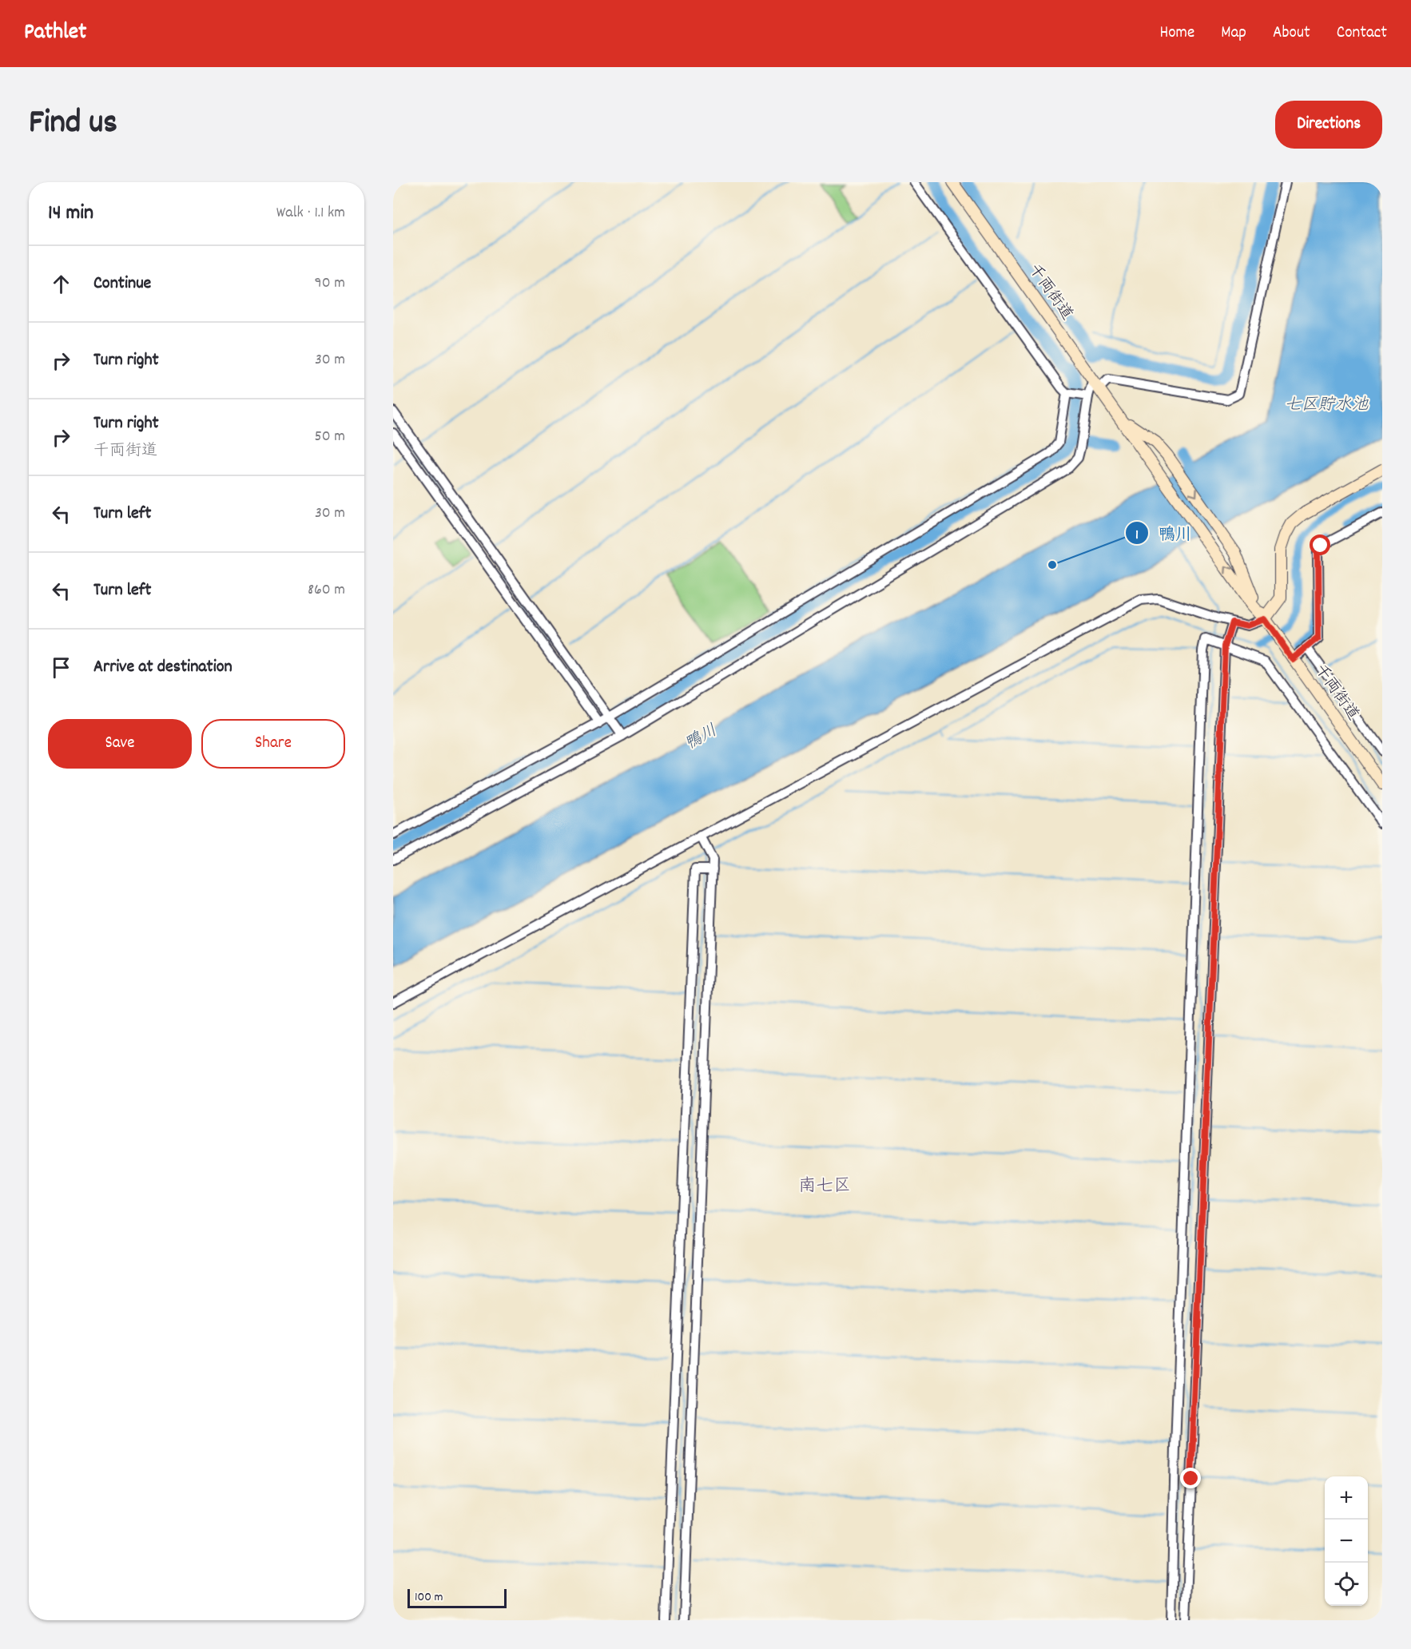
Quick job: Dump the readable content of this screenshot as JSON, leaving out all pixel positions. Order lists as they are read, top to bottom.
{
  "streets": {
    "street": ["千両街道"]
  },
  "districts": ["南七区"],
  "water": ["七区貯水池", "鴨川"],
  "places": ["鴨川"],
  "scale_bar": "100 m",
  "page": {
    "header": "Pathlet",
    "nav": [
      "Home",
      "Map",
      "About",
      "Contact"
    ],
    "title": "Find us",
    "buttons": [
      "Directions",
      ["Save", "Share"]
    ],
    "heading": ["14 min", "Walk · 1.1 km"],
    "list": [
      ["Continue", "90 m"],
      ["Turn right", "30 m"],
      ["Turn right", "千両街道", "50 m"],
      ["Turn left", "30 m"],
      ["Turn left", "860 m"],
      "Arrive at destination"
    ],
    "map_buttons": ["+", "−"],
    "scale": "100 m"
  }
}
